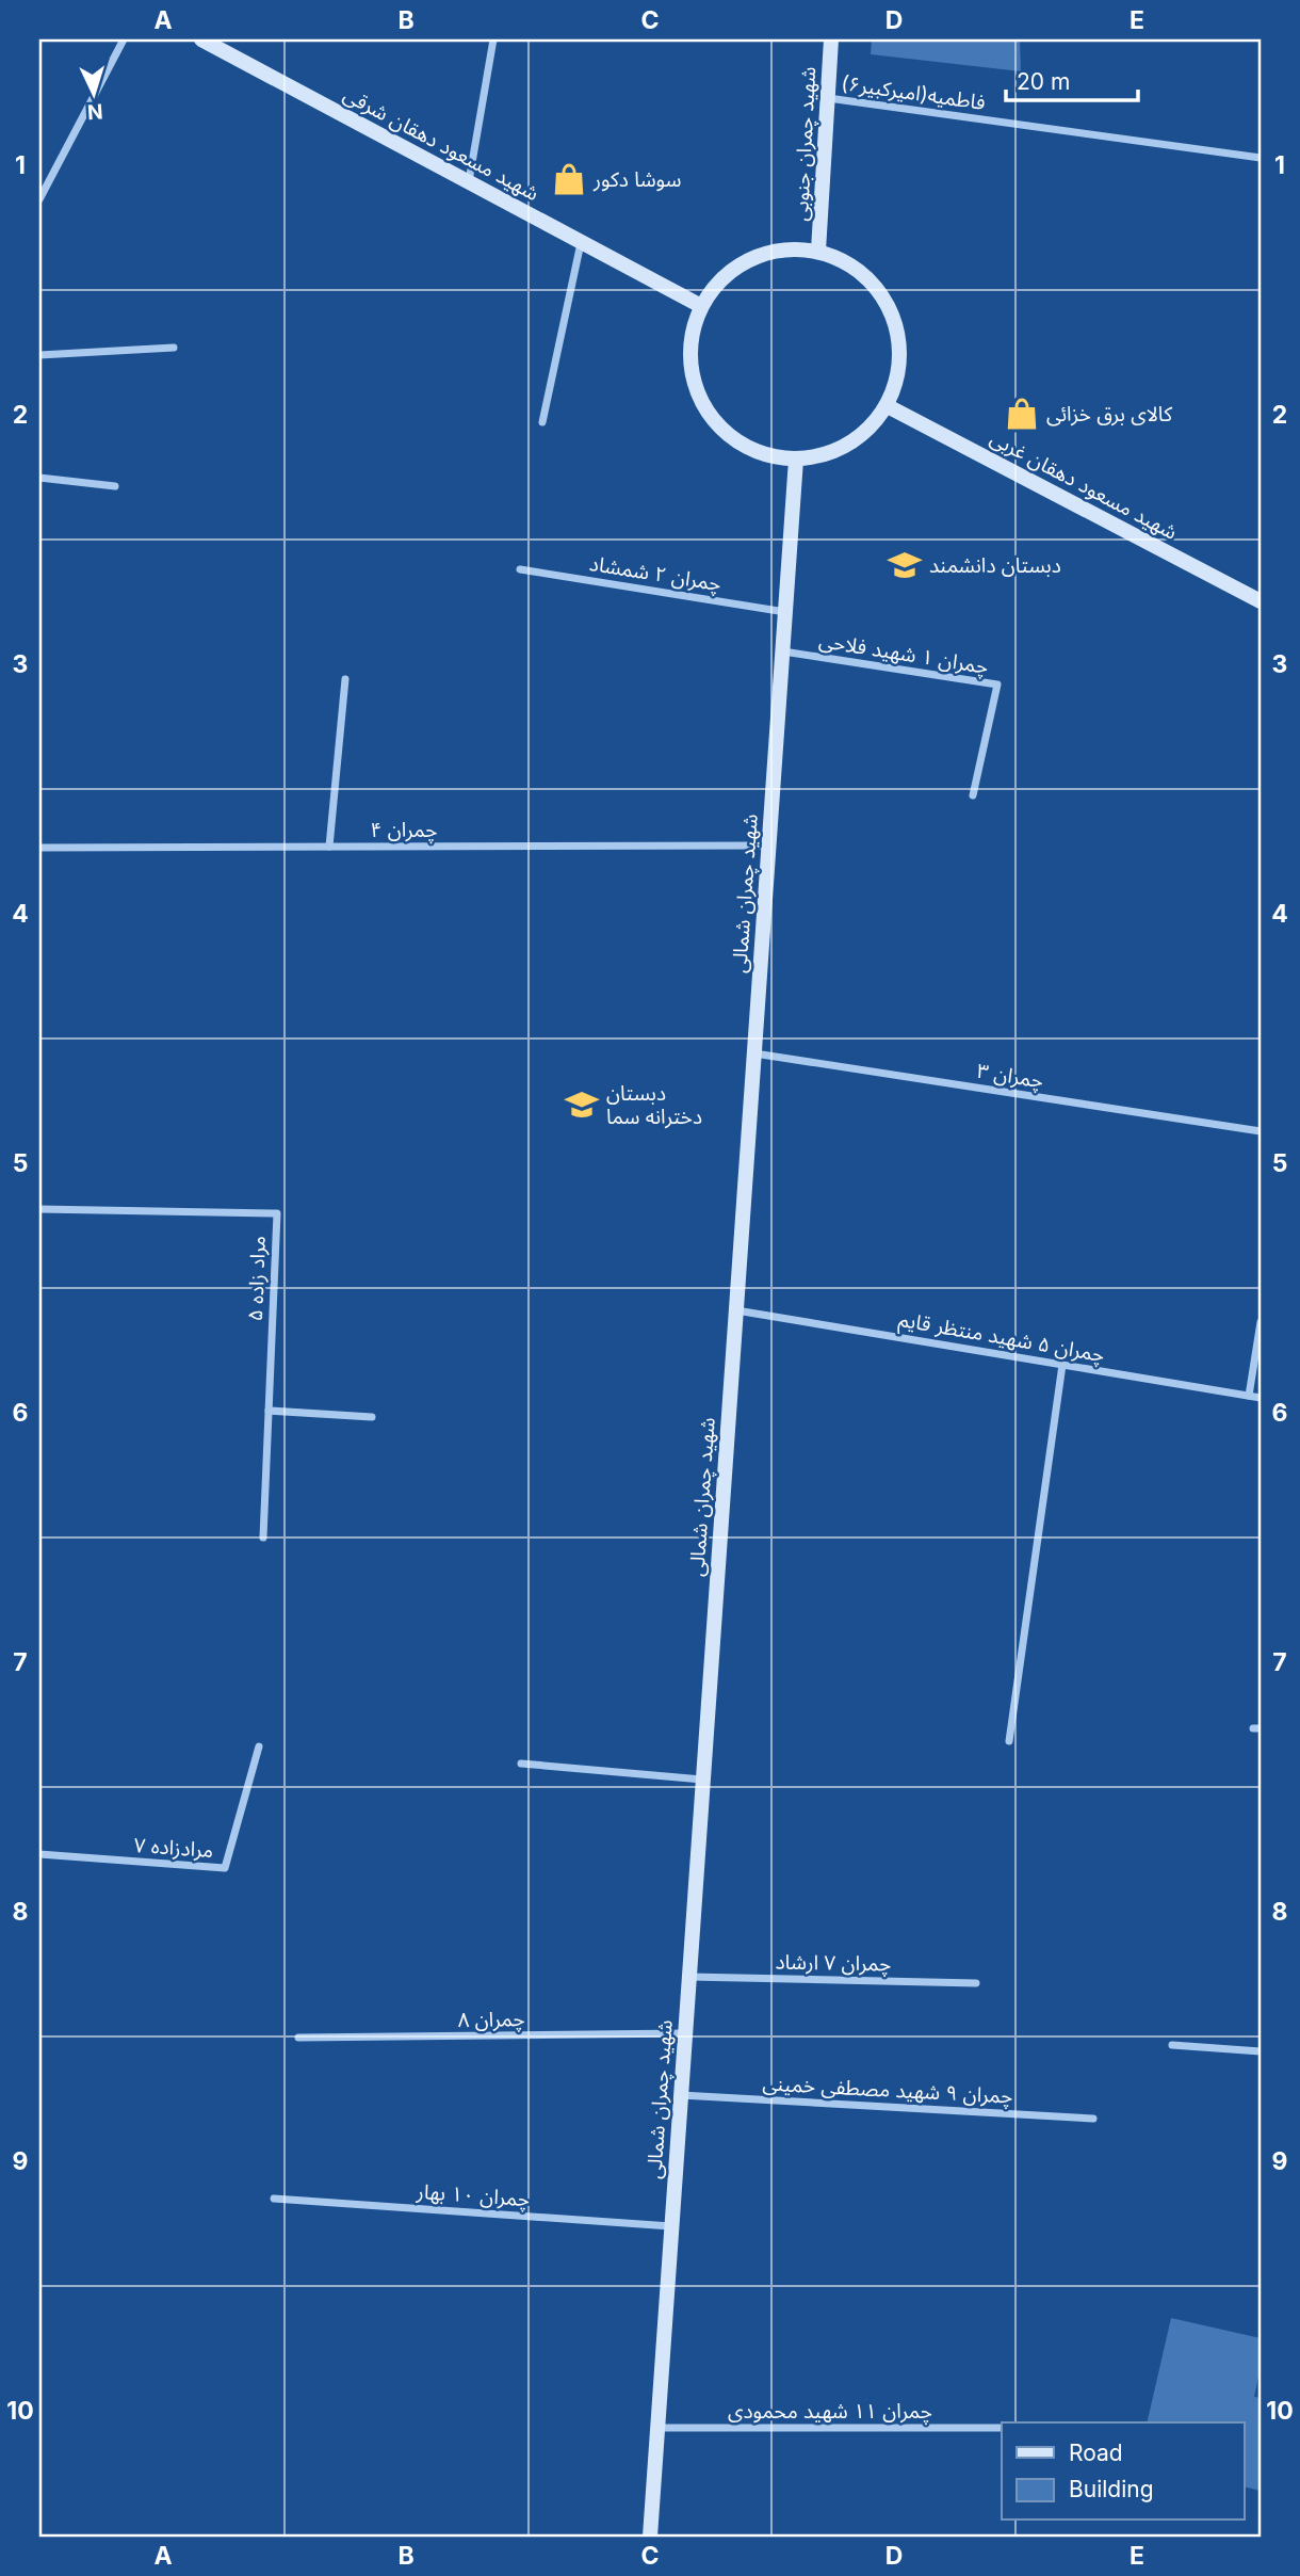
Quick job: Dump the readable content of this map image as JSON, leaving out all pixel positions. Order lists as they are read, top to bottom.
{
  "streets": {
    "main road": [
      "شهید مسعود دهقان شرقی",
      "شهید چمران جنوبی",
      "شهید مسعود دهقان غربی",
      "شهید چمران شمالی"
    ],
    "street": [
      "فاطمیه(امیرکبیر۶)",
      "چمران ۲ شمشاد",
      "چمران ۱ شهید فلاحی",
      "چمران ۴",
      "چمران ۳",
      "مراد زاده ۵",
      "چمران ۵ شهید منتظر قایم",
      "مرادزاده ۷",
      "چمران ۷ ارشاد",
      "چمران ۸",
      "چمران ۹ شهید مصطفی خمینی",
      "چمران ۱۰ بهار",
      "چمران ۱۱ شهید محمودی"
    ]
  },
  "crossings": [
    ["فاطمیه(امیرکبیر۶)", "شهید چمران جنوبی"],
    ["شهید مسعود دهقان شرقی", "شهید چمران جنوبی"],
    ["شهید مسعود دهقان شرقی", "شهید مسعود دهقان غربی"],
    ["شهید مسعود دهقان شرقی", "شهید چمران شمالی"],
    ["شهید چمران جنوبی", "شهید مسعود دهقان غربی"],
    ["شهید چمران جنوبی", "شهید چمران شمالی"],
    ["شهید مسعود دهقان غربی", "شهید چمران شمالی"],
    ["چمران ۲ شمشاد", "شهید چمران شمالی"],
    ["چمران ۱ شهید فلاحی", "شهید چمران شمالی"],
    ["چمران ۴", "شهید چمران شمالی"],
    ["شهید چمران شمالی", "چمران ۳"],
    ["شهید چمران شمالی", "چمران ۵ شهید منتظر قایم"],
    ["شهید چمران شمالی", "چمران ۷ ارشاد"],
    ["شهید چمران شمالی", "چمران ۸"],
    ["شهید چمران شمالی", "چمران ۹ شهید مصطفی خمینی"],
    ["شهید چمران شمالی", "چمران ۱۰ بهار"],
    ["شهید چمران شمالی", "چمران ۱۱ شهید محمودی"]
  ],
  "places": {
    "shop": ["سوشا دکور", "کالای برق خزائی"],
    "school or university": ["دبستان دانشمند", "دبستان دخترانه سما"]
  },
  "legend": ["Road", "Building"],
  "scale_bar": "20 m",
  "north": "bottom",
  "grid": {
    "columns": [
      "A",
      "B",
      "C",
      "D",
      "E"
    ],
    "rows": [
      "1",
      "2",
      "3",
      "4",
      "5",
      "6",
      "7",
      "8",
      "9",
      "10"
    ]
  }
}
